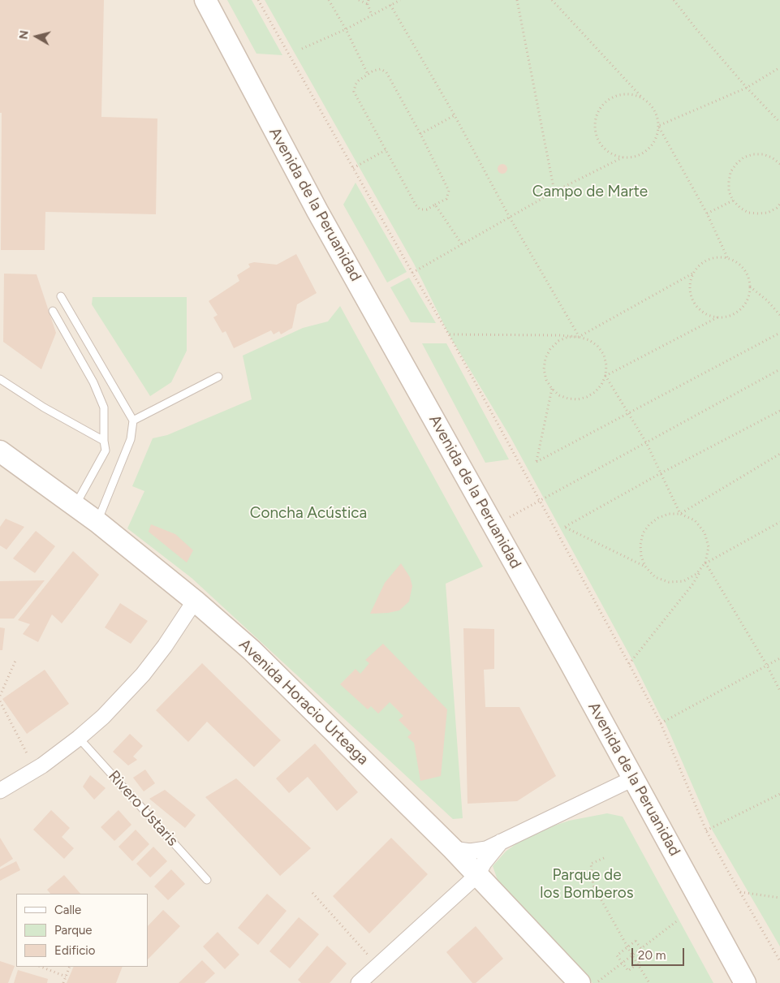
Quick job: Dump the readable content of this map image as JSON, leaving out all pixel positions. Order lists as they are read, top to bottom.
{
  "streets": {
    "street": ["Avenida de la Peruanidad", "Avenida Horacio Urteaga"],
    "lane": ["Rivero Ustaris"]
  },
  "parks": ["Campo de Marte", "Concha Acústica", "Parque de los Bomberos"],
  "legend": ["Calle", "Parque", "Edificio"],
  "scale_bar": "20 m",
  "north": "left"
}
